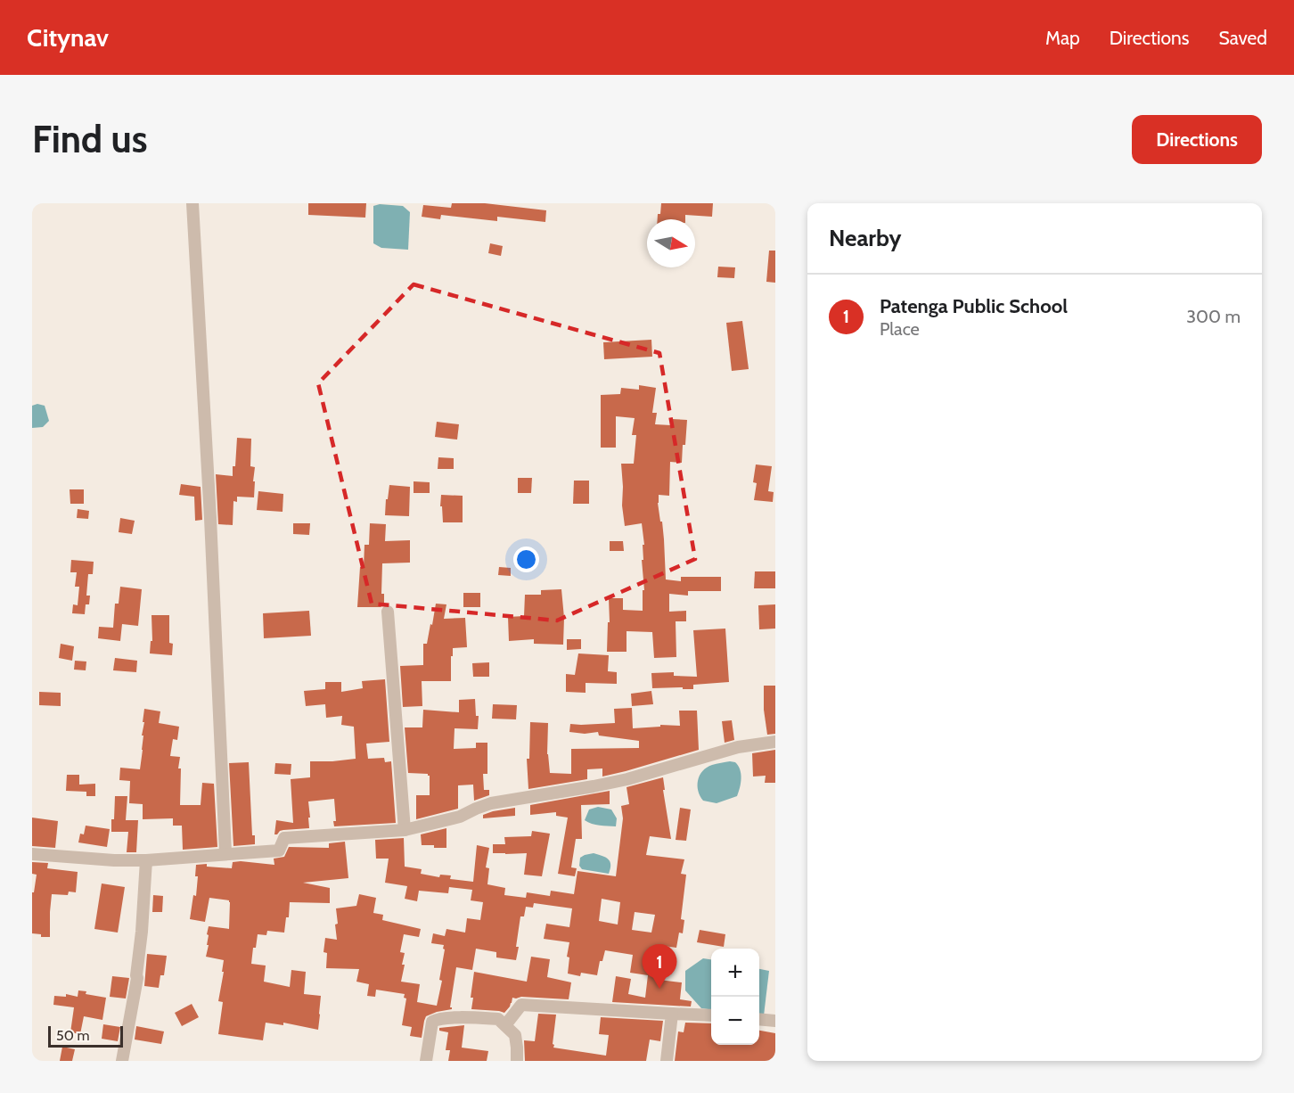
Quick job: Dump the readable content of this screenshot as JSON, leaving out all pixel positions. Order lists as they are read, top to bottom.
{
  "scale_bar": "50 m",
  "north": "right",
  "page": {
    "header": "Citynav",
    "nav": ["Map", "Directions", "Saved"],
    "buttons": "Directions",
    "title": "Find us",
    "heading": "Nearby",
    "list": [
      {
        "mark": "1",
        "name": "Patenga Public School",
        "note": "Place",
        "value": "300 m"
      }
    ],
    "pins": "1",
    "map_buttons": ["+", "−"],
    "scale": "50 m"
  }
}
